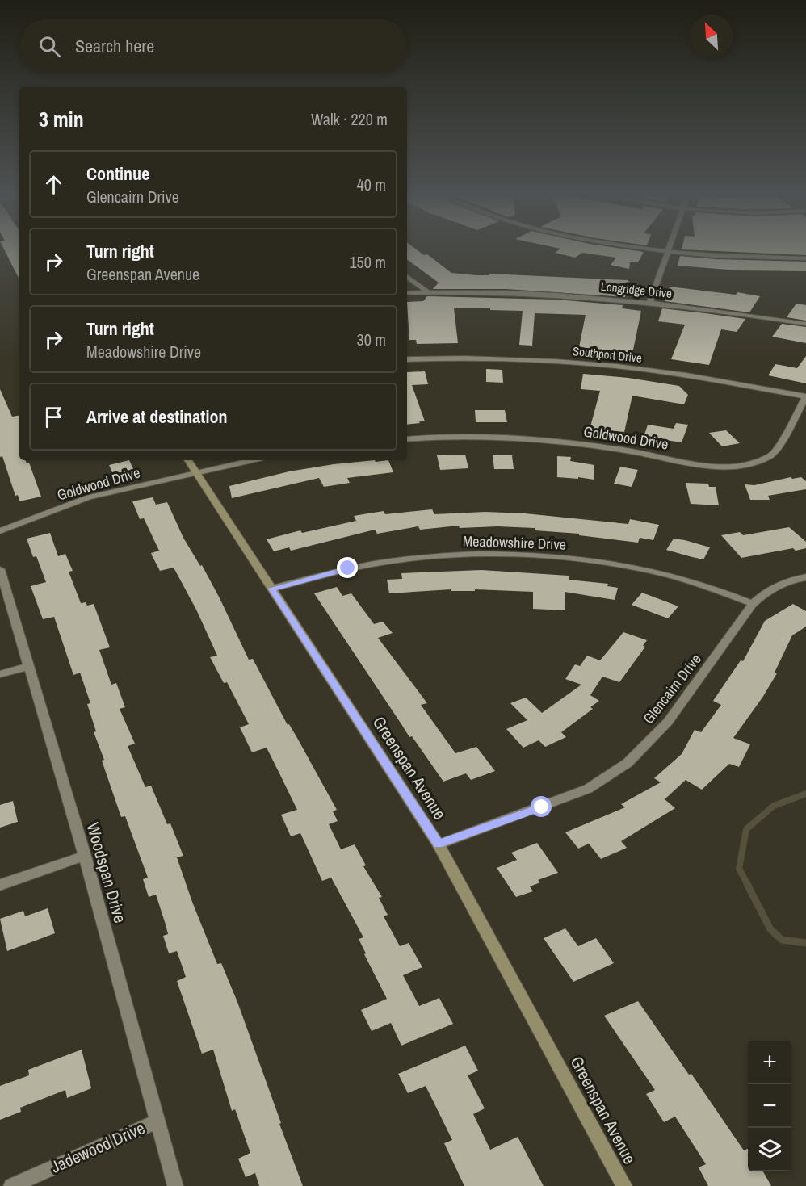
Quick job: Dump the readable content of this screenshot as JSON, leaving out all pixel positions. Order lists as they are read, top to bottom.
{
  "streets": {
    "street": [
      "Longridge Drive",
      "Southport Drive",
      "Goldwood Drive",
      "Meadowshire Drive",
      "Glencairn Drive",
      "Greenspan Avenue",
      "Woodspan Drive",
      "Jadewood Drive"
    ]
  },
  "crossings": [
    ["Southport Drive", "Goldwood Drive"],
    ["Goldwood Drive", "Greenspan Avenue"],
    ["Meadowshire Drive", "Glencairn Drive"],
    ["Meadowshire Drive", "Greenspan Avenue"],
    ["Glencairn Drive", "Greenspan Avenue"],
    ["Woodspan Drive", "Jadewood Drive"]
  ],
  "north": "top left",
  "page": {
    "search": "Search here",
    "heading": ["3 min", "Walk · 220 m"],
    "list": [
      ["Continue", "Glencairn Drive", "40 m"],
      ["Turn right", "Greenspan Avenue", "150 m"],
      ["Turn right", "Meadowshire Drive", "30 m"],
      "Arrive at destination"
    ],
    "map_buttons": ["+", "−"]
  }
}
